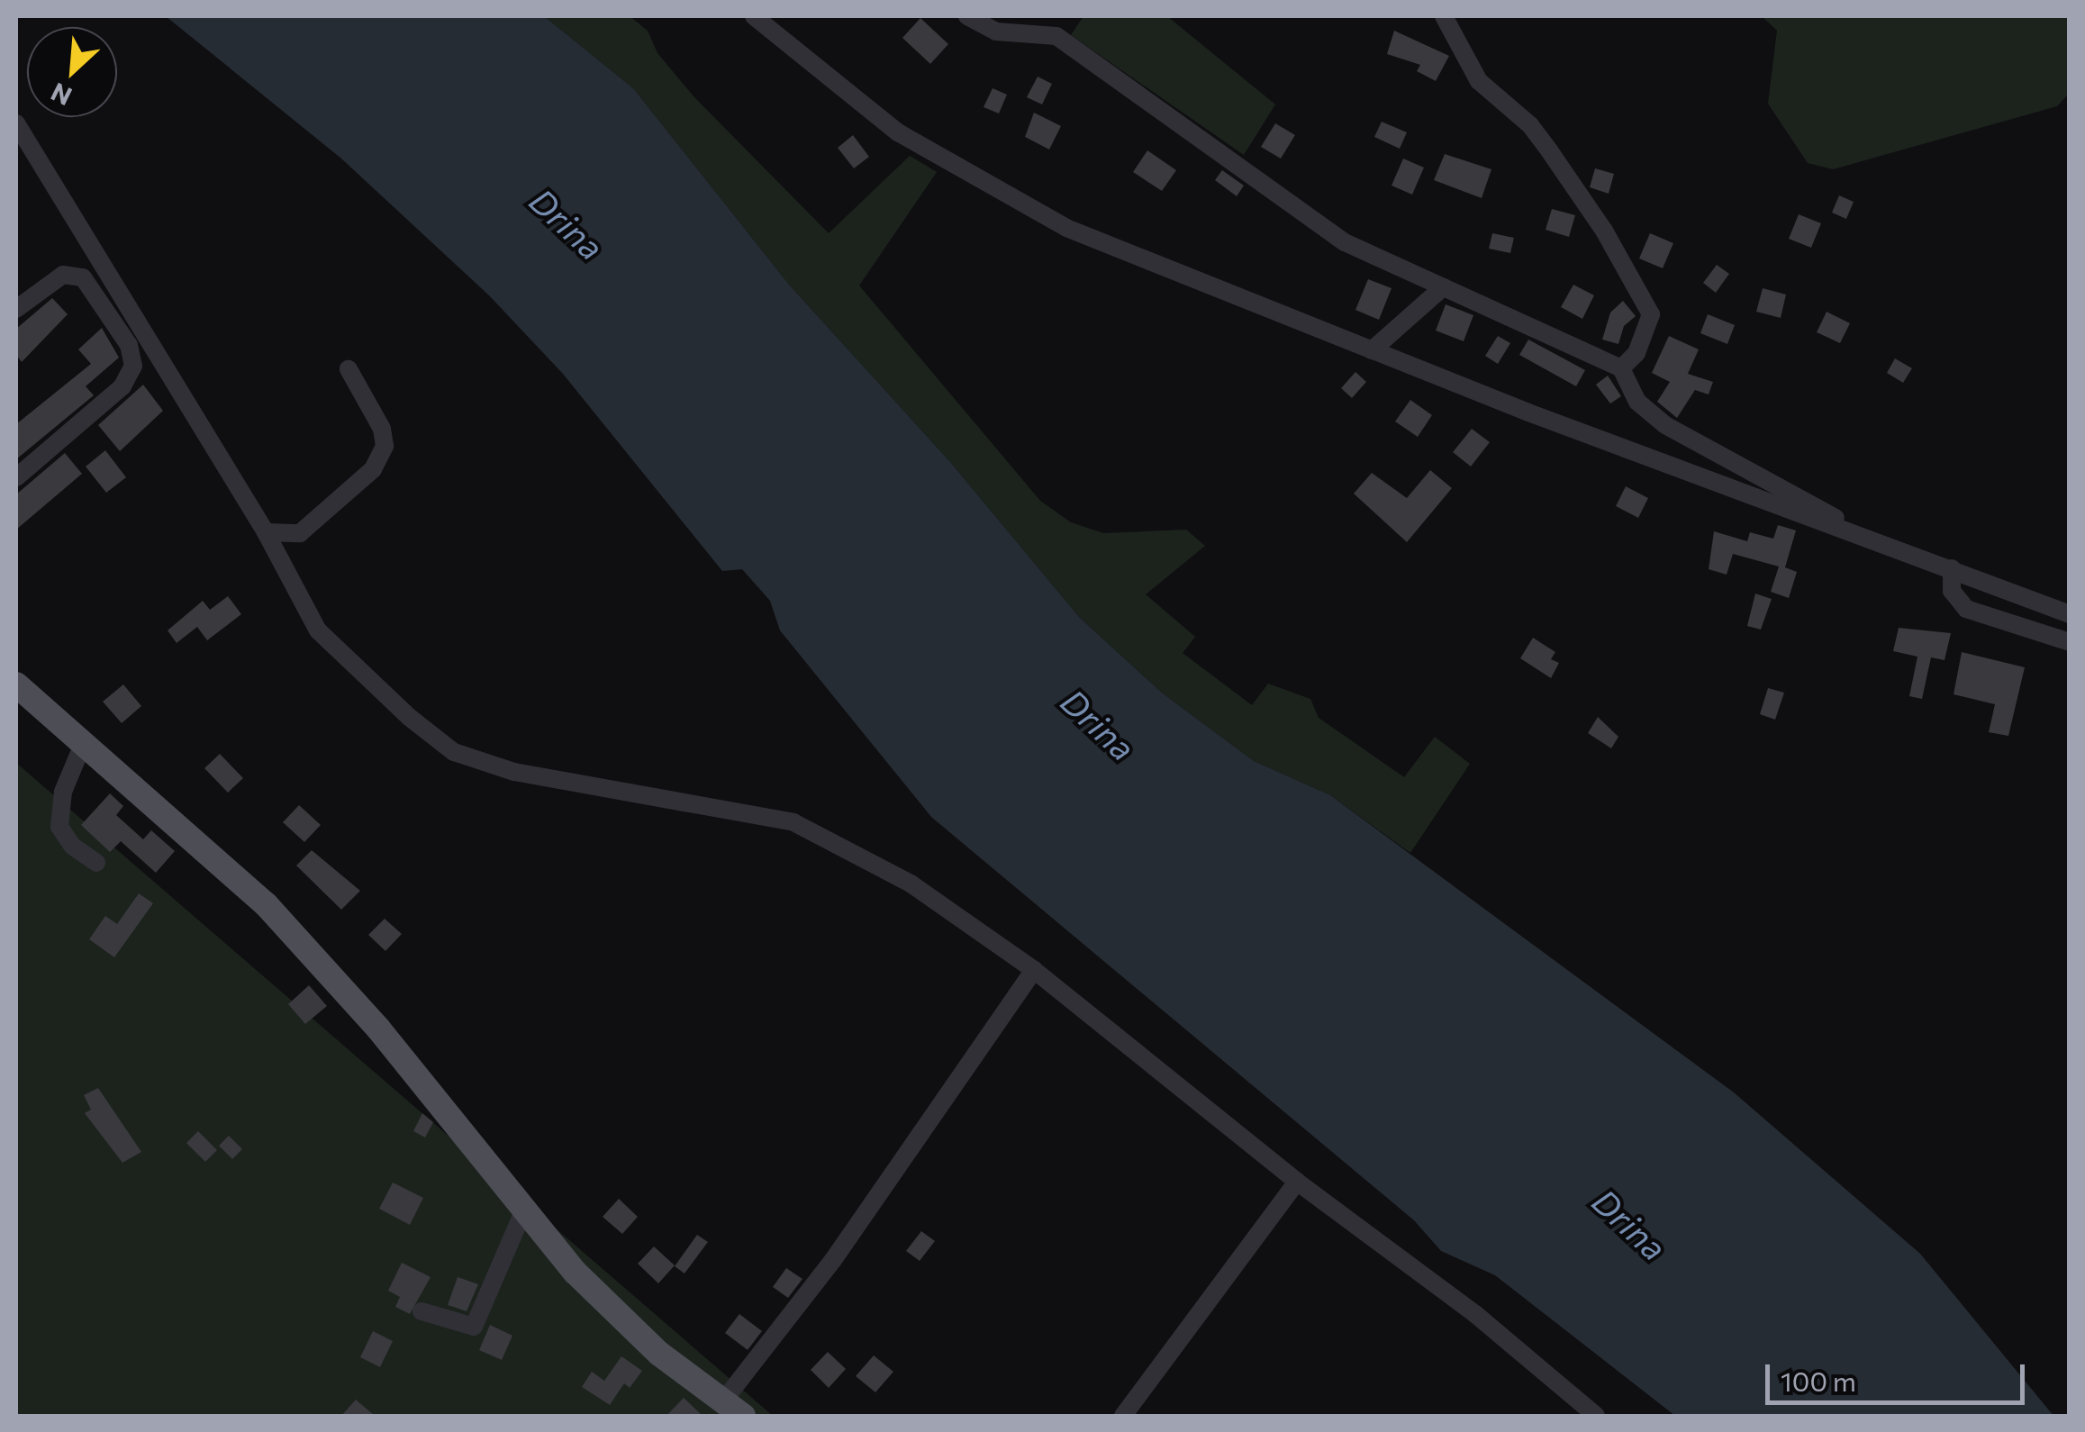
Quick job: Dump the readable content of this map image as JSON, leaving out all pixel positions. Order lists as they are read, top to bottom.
{
  "water": ["Drina"],
  "scale_bar": "100 m",
  "north": "bottom left"
}
